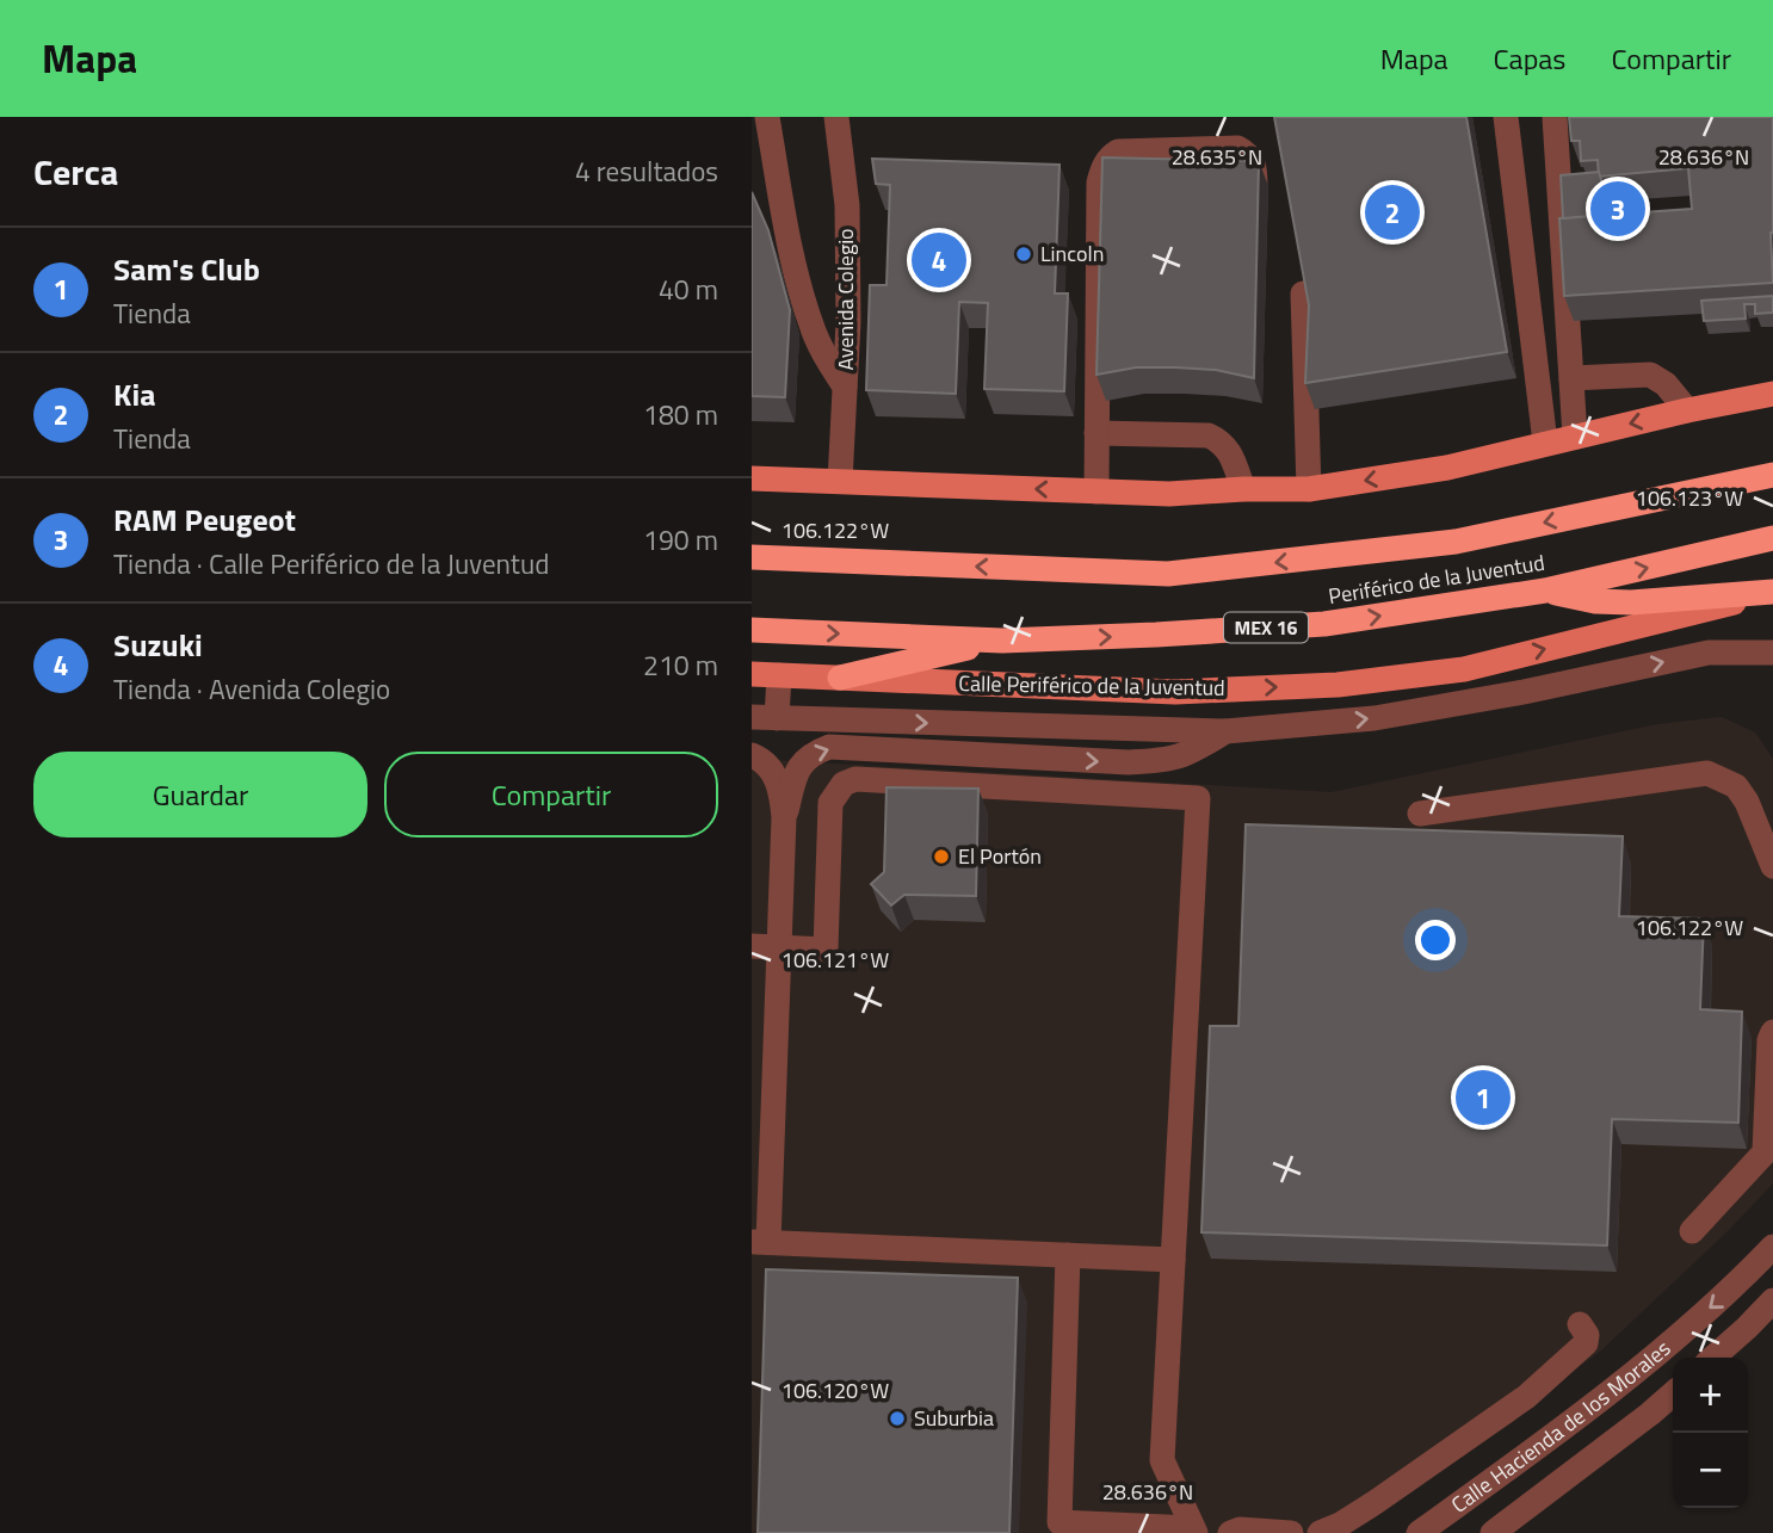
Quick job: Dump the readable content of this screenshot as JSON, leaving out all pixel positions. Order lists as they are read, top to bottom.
{
  "streets": {
    "highway": ["Periférico de la Juventud", "MEX 16"],
    "main road": ["Calle Periférico de la Juventud"],
    "street": ["Avenida Colegio", "Calle Hacienda de los Morales"]
  },
  "places": ["Lincoln", "El Portón", "Suburbia"],
  "page": {
    "header": "Mapa",
    "nav": ["Mapa", "Capas", "Compartir"],
    "heading": ["Cerca", "4 resultados"],
    "pins": [
      "3",
      "2",
      "4",
      "1"
    ],
    "list": [
      {
        "mark": "1",
        "name": "Sam's Club",
        "note": "Tienda",
        "value": "40 m"
      },
      {
        "mark": "2",
        "name": "Kia",
        "note": "Tienda",
        "value": "180 m"
      },
      {
        "mark": "3",
        "name": "RAM Peugeot",
        "note": "Tienda · Calle Periférico de la Juventud",
        "value": "190 m"
      },
      {
        "mark": "4",
        "name": "Suzuki",
        "note": "Tienda · Avenida Colegio",
        "value": "210 m"
      }
    ],
    "buttons": ["Guardar", "Compartir"],
    "map_buttons": ["+", "−"]
  },
  "coordinates": [
    "28.635°N",
    "28.636°N",
    "106.123°W",
    "106.122°W",
    "106.121°W",
    "106.120°W"
  ]
}
